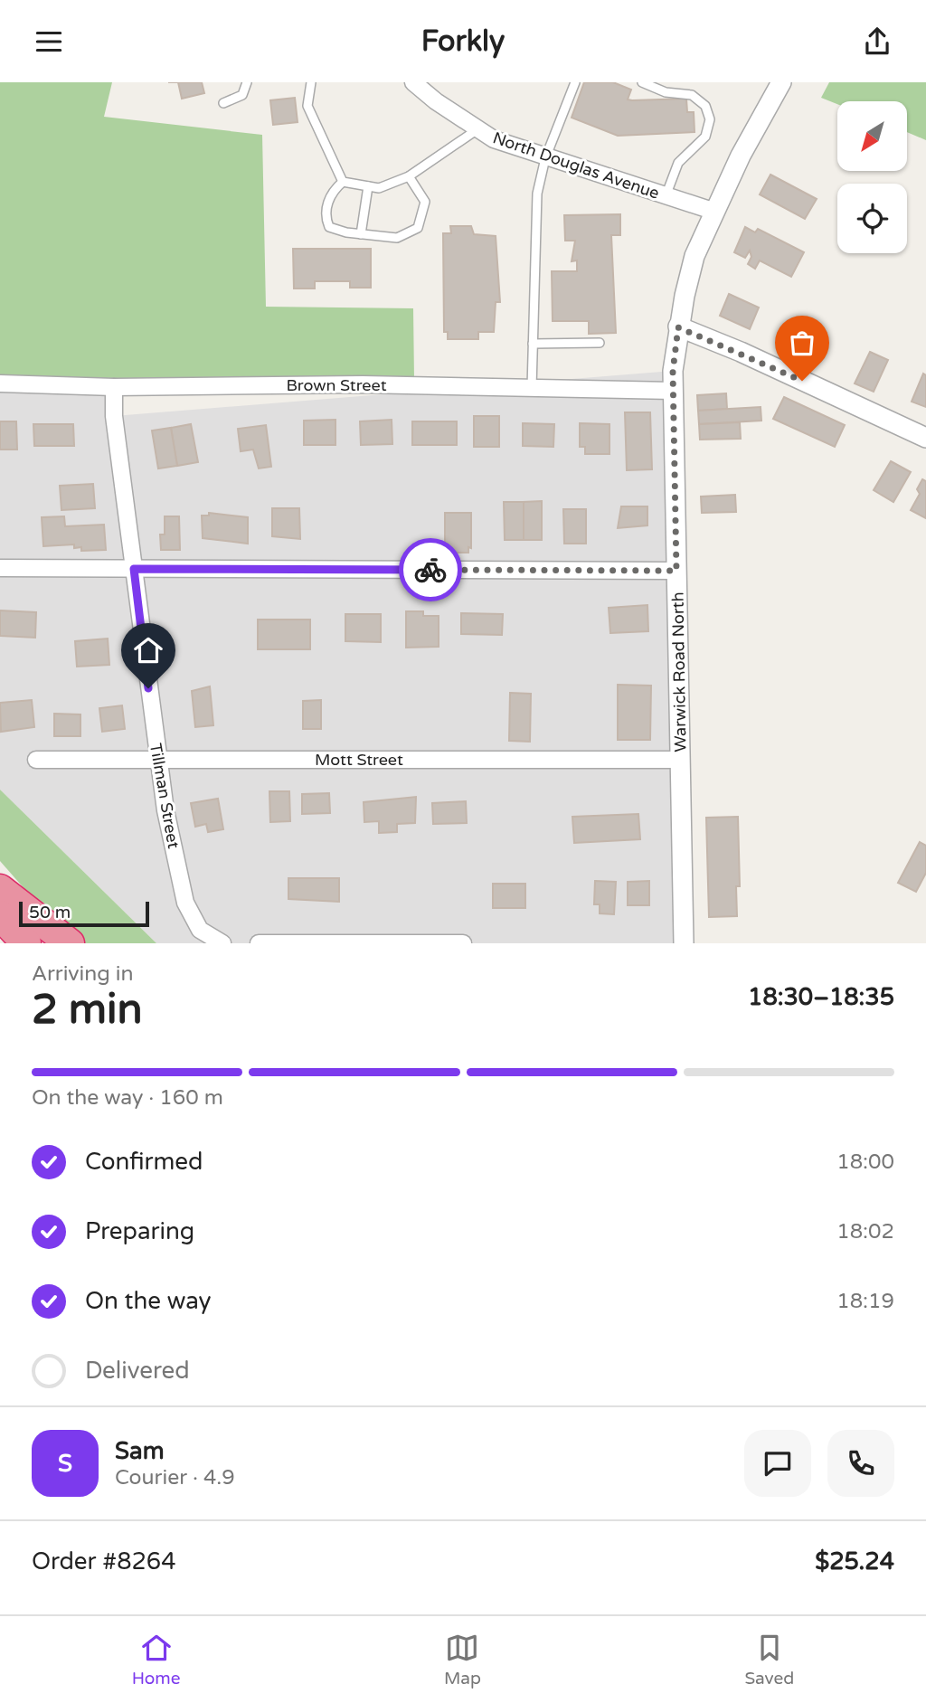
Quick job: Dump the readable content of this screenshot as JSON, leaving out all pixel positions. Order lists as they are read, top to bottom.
{
  "streets": {
    "street": [
      "North Douglas Avenue",
      "Brown Street",
      "Warwick Road North",
      "Mott Street",
      "Tillman Street"
    ]
  },
  "crossings": [
    ["North Douglas Avenue", "Warwick Road North"],
    ["Brown Street", "Warwick Road North"],
    ["Brown Street", "Tillman Street"],
    ["Warwick Road North", "Mott Street"],
    ["Mott Street", "Tillman Street"]
  ],
  "scale_bar": "50 m",
  "north": "bottom left",
  "page": {
    "header": "Forkly",
    "scale": "50 m",
    "heading": ["2 min", "Arriving in", "18:30–18:35"],
    "panel": [
      "Sam",
      "Courier · 4.9",
      "Order #8264",
      "$25.24"
    ],
    "bar": "On the way · 160 m",
    "list": [
      ["Confirmed", "18:00"],
      ["Preparing", "18:02"],
      ["On the way", "18:19"],
      "Delivered"
    ],
    "round": "S",
    "tabs": ["Home", "Map", "Saved"]
  }
}
